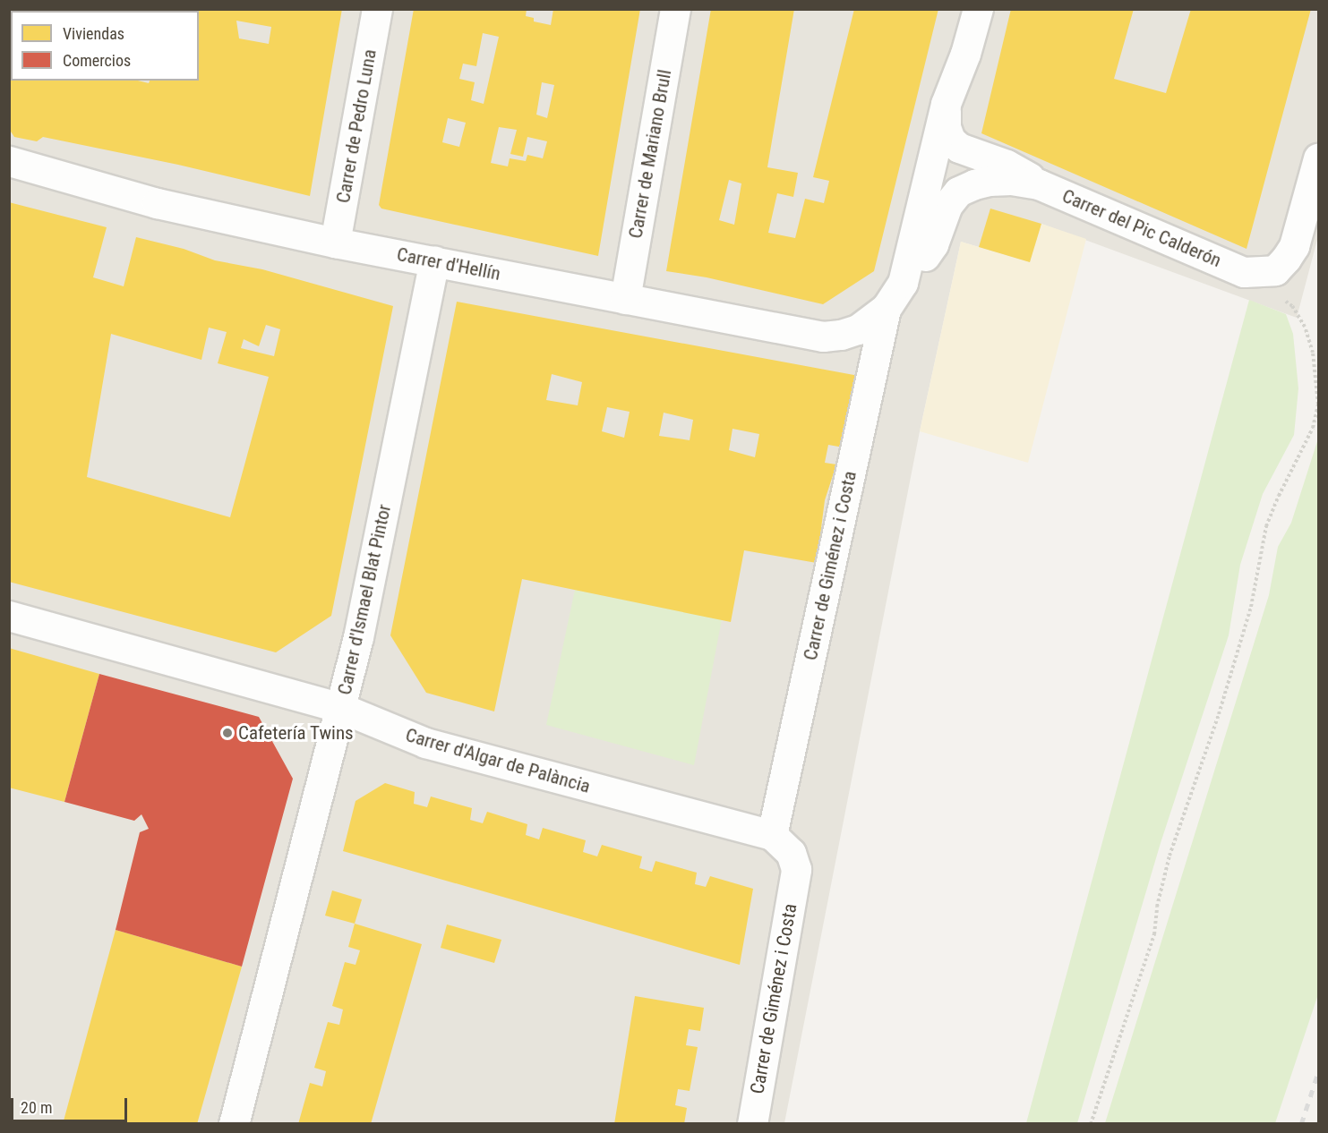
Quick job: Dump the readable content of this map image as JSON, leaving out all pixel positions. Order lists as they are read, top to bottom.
{
  "streets": {
    "street": [
      "Carrer de Pedro Luna",
      "Carrer de Mariano Brull",
      "Carrer del Pic Calderón",
      "Carrer d'Hellín",
      "Carrer de Giménez i Costa",
      "Carrer d'Ismael Blat Pintor",
      "Carrer d'Algar de Palància"
    ]
  },
  "crossings": [
    ["Carrer de Pedro Luna", "Carrer d'Hellín"],
    ["Carrer de Mariano Brull", "Carrer d'Hellín"],
    ["Carrer del Pic Calderón", "Carrer de Giménez i Costa"],
    ["Carrer d'Hellín", "Carrer de Giménez i Costa"],
    ["Carrer d'Hellín", "Carrer d'Ismael Blat Pintor"],
    ["Carrer de Giménez i Costa", "Carrer d'Algar de Palància"],
    ["Carrer d'Ismael Blat Pintor", "Carrer d'Algar de Palància"]
  ],
  "places": ["Cafetería Twins"],
  "legend": ["Viviendas", "Comercios"],
  "scale_bar": "20 m"
}
